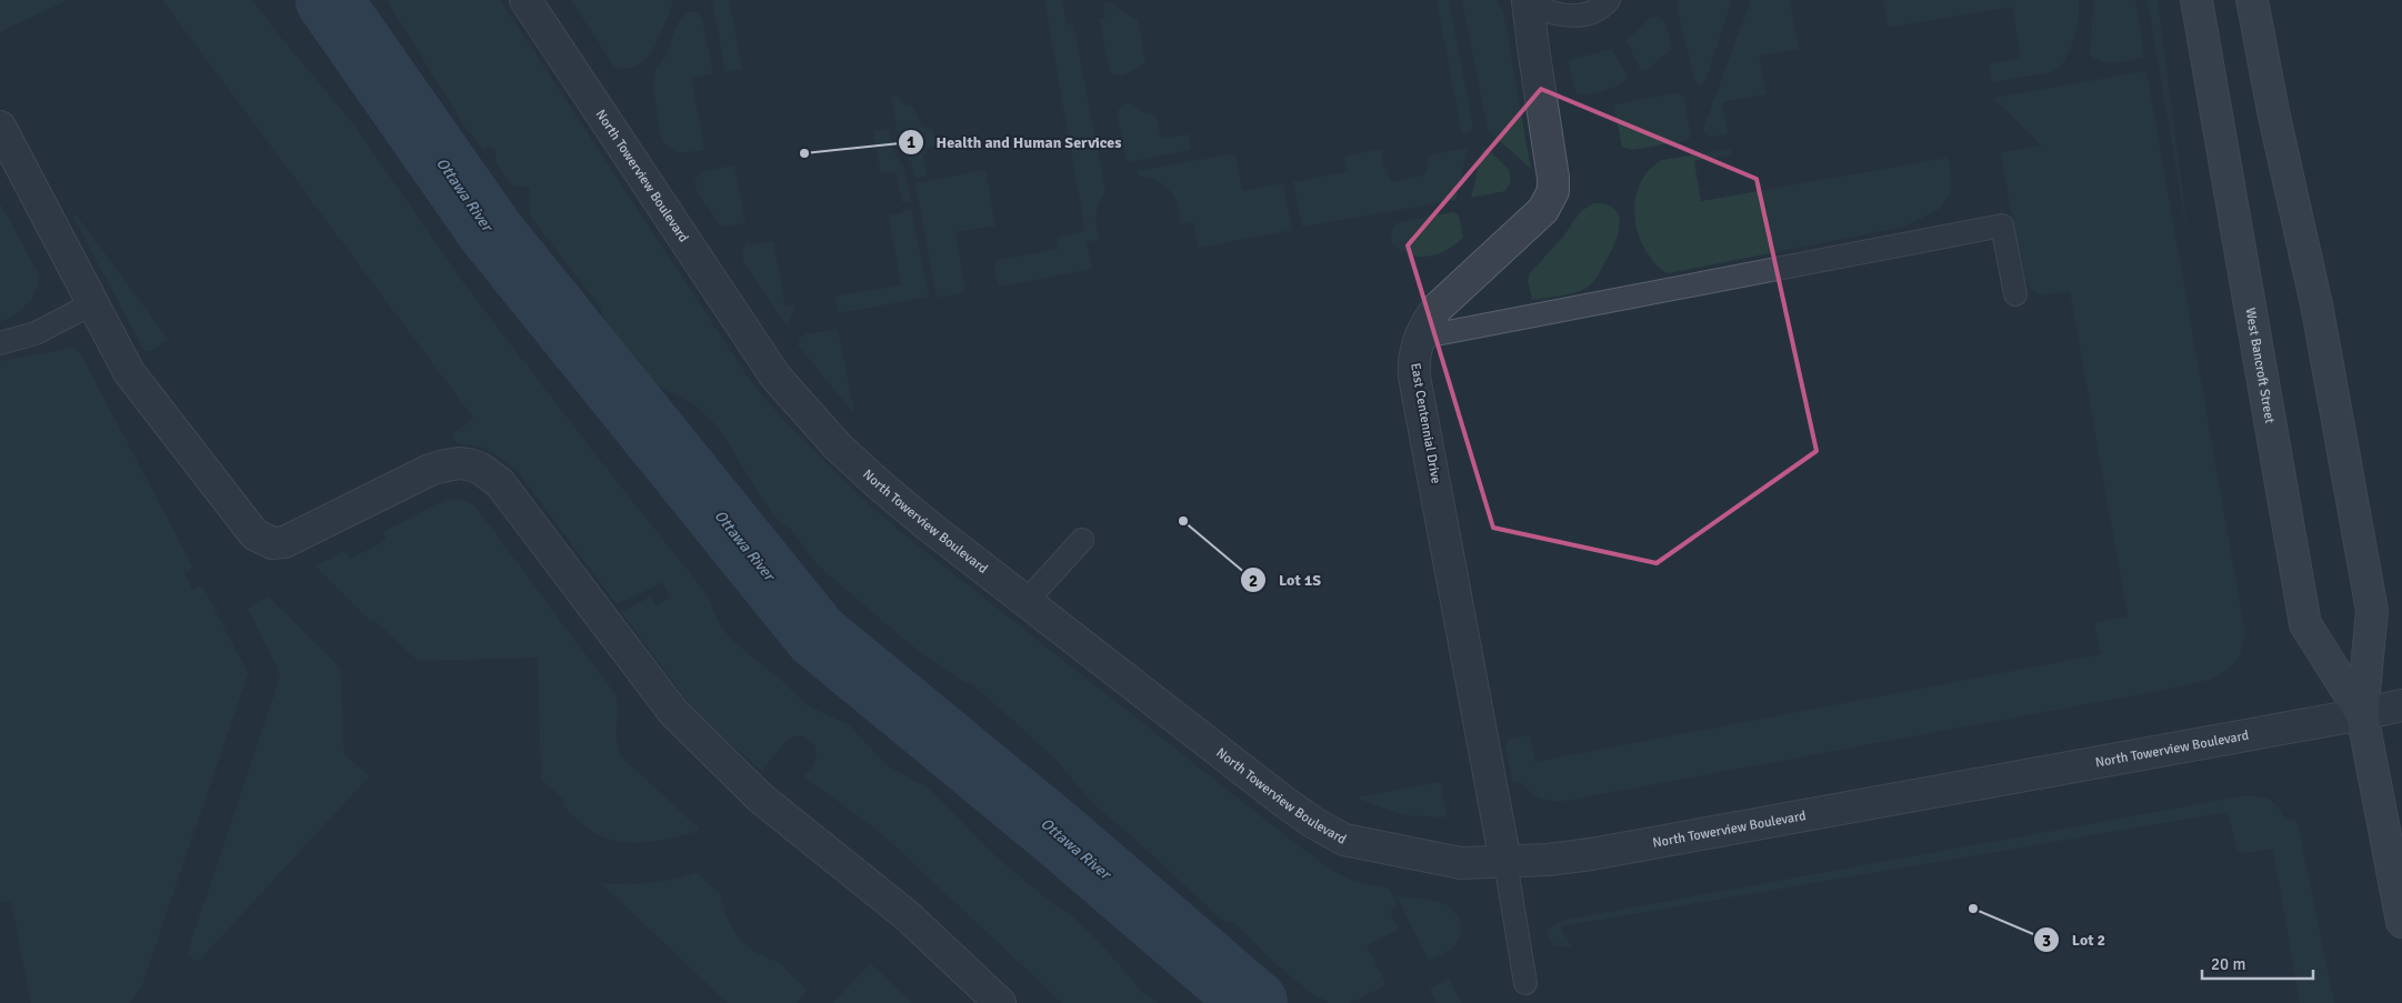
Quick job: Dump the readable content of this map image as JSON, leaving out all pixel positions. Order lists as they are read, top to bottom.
{
  "streets": {
    "main road": ["West Bancroft Street"],
    "street": ["North Towerview Boulevard", "East Centennial Drive"]
  },
  "crossings": [
    ["North Towerview Boulevard", "West Bancroft Street"],
    ["North Towerview Boulevard", "East Centennial Drive"]
  ],
  "water": ["Ottawa River"],
  "places": ["Health and Human Services", "Lot 1S", "Lot 2"],
  "scale_bar": "20 m"
}
